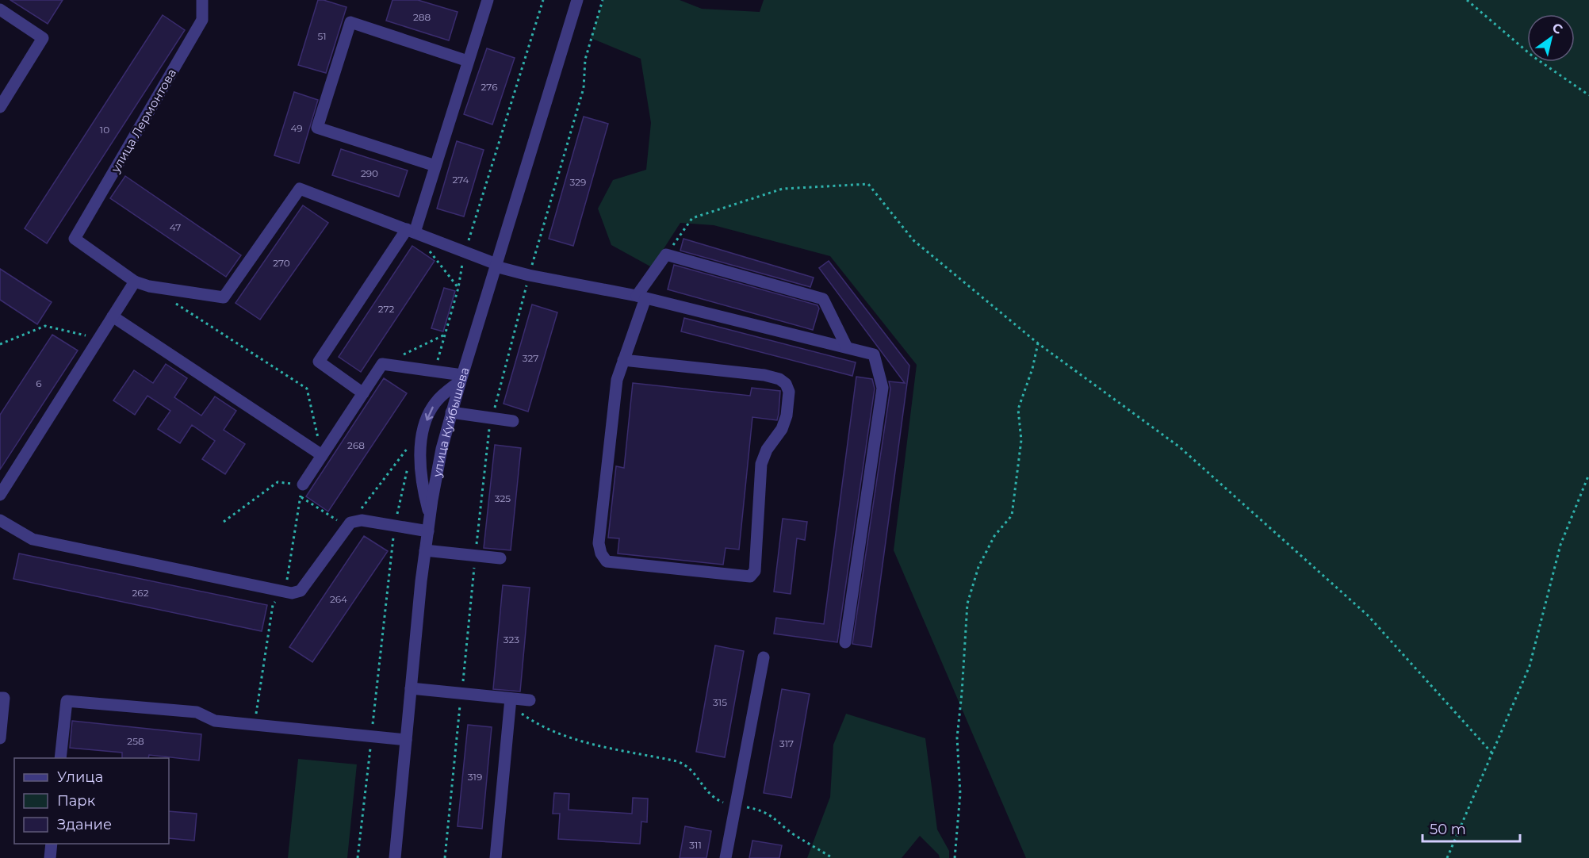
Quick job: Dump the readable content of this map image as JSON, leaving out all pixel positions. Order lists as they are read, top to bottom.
{
  "streets": {
    "street": ["улица Лермонтова", "улица Куйбышева"]
  },
  "house_numbers": [
    "288",
    "51",
    "276",
    "49",
    "10",
    "290",
    "274",
    "329",
    "47",
    "270",
    "272",
    "327",
    "6",
    "268",
    "325",
    "262",
    "264",
    "323",
    "315",
    "258",
    "317",
    "319",
    "311"
  ],
  "legend": ["Улица", "Парк", "Здание"],
  "scale_bar": "50 m",
  "north": "top right"
}
